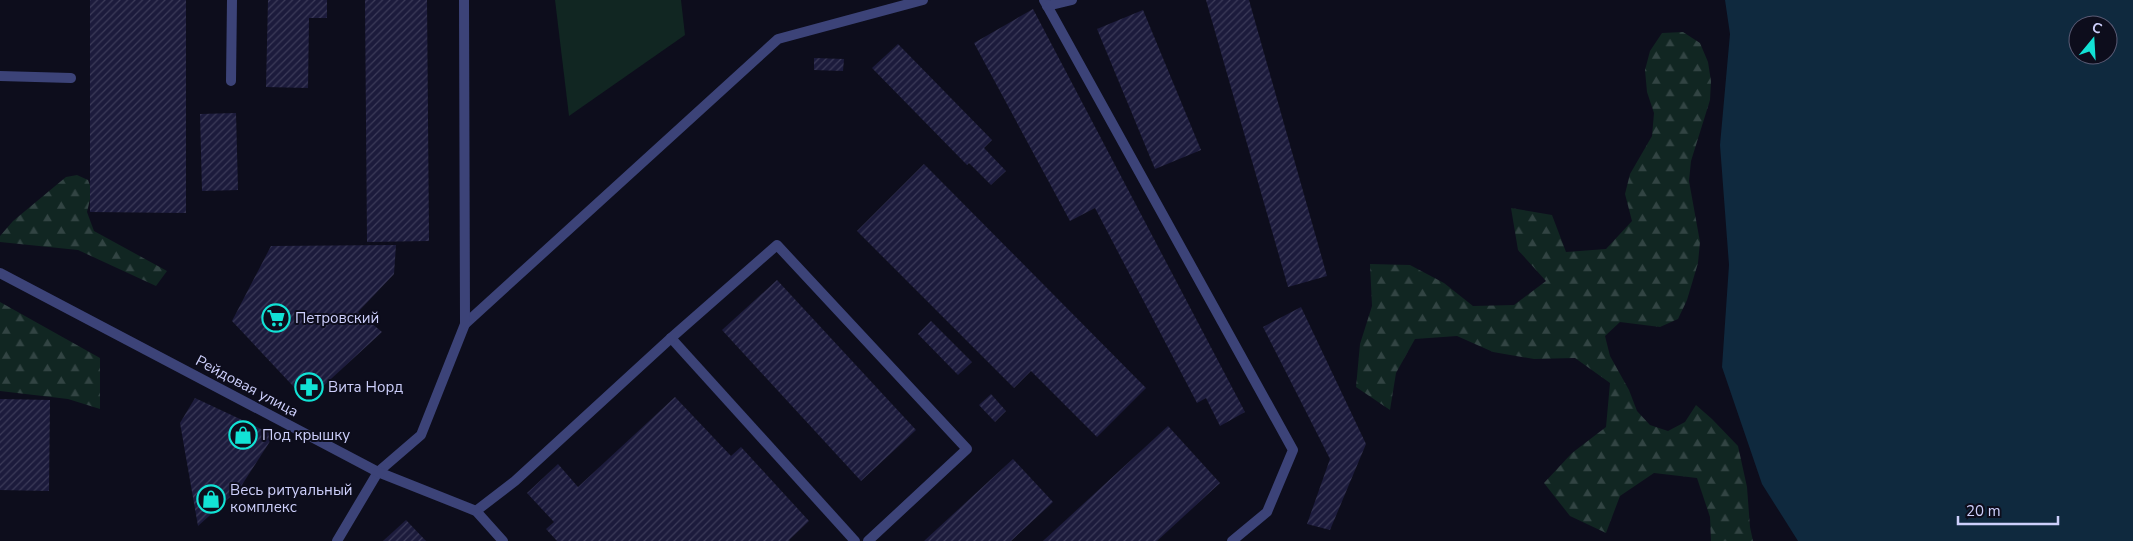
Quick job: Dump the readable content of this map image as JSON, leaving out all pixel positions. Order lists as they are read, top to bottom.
{
  "streets": {
    "street": ["Рейдовая улица"]
  },
  "places": {
    "supermarket": ["Петровский"],
    "pharmacy": ["Вита Норд"],
    "shop": ["Под крышку", "Весь ритуальный комплекс"]
  },
  "scale_bar": "20 m",
  "north": "top"
}
